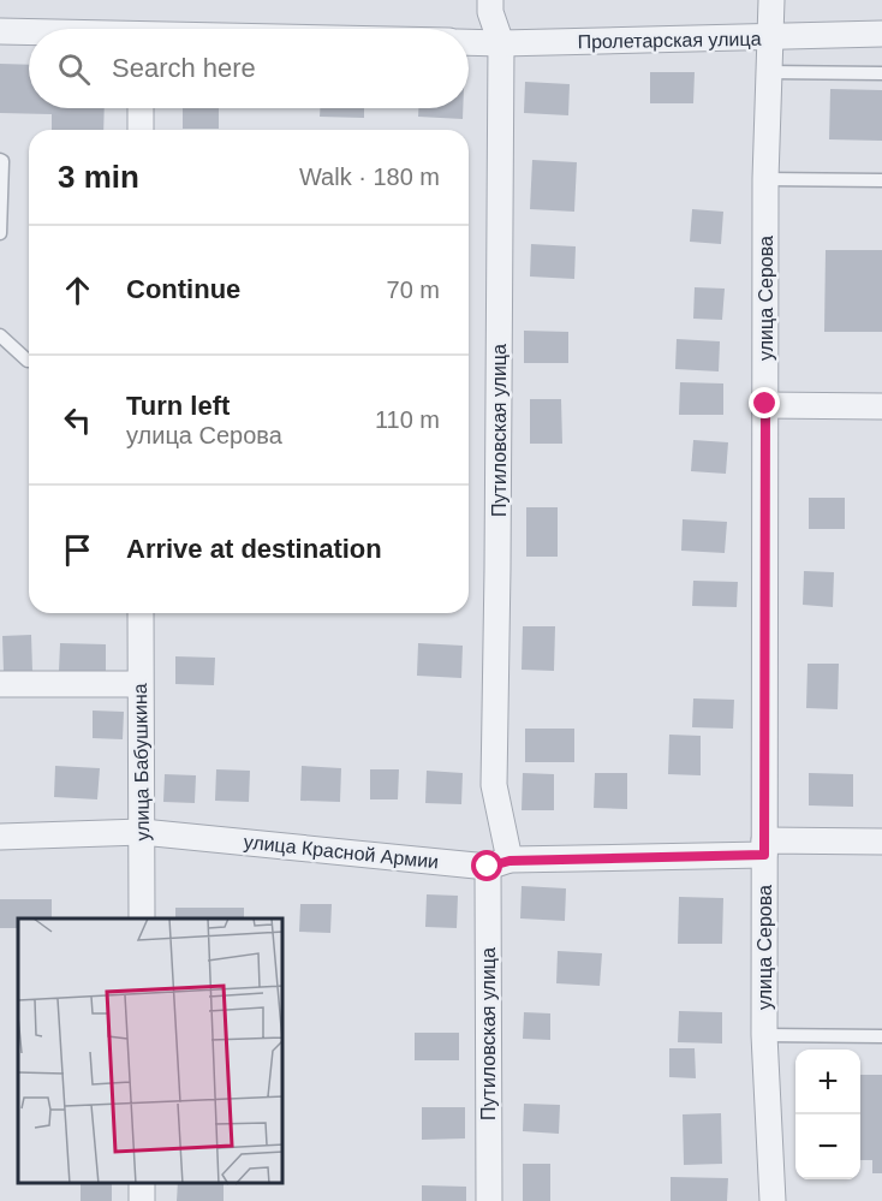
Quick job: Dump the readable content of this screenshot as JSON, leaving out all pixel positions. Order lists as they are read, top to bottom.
{
  "streets": {
    "street": [
      "Пролетарская улица",
      "улица Серова",
      "Путиловская улица",
      "улица Бабушкина",
      "улица Красной Армии"
    ]
  },
  "crossings": [
    ["Пролетарская улица", "улица Серова"],
    ["Пролетарская улица", "Путиловская улица"],
    ["улица Серова", "улица Красной Армии"],
    ["Путиловская улица", "улица Красной Армии"],
    ["улица Бабушкина", "улица Красной Армии"]
  ],
  "page": {
    "search": "Search here",
    "heading": ["3 min", "Walk · 180 m"],
    "list": [
      ["Continue", "70 m"],
      ["Turn left", "улица Серова", "110 m"],
      "Arrive at destination"
    ],
    "map_buttons": ["+", "−"]
  }
}
